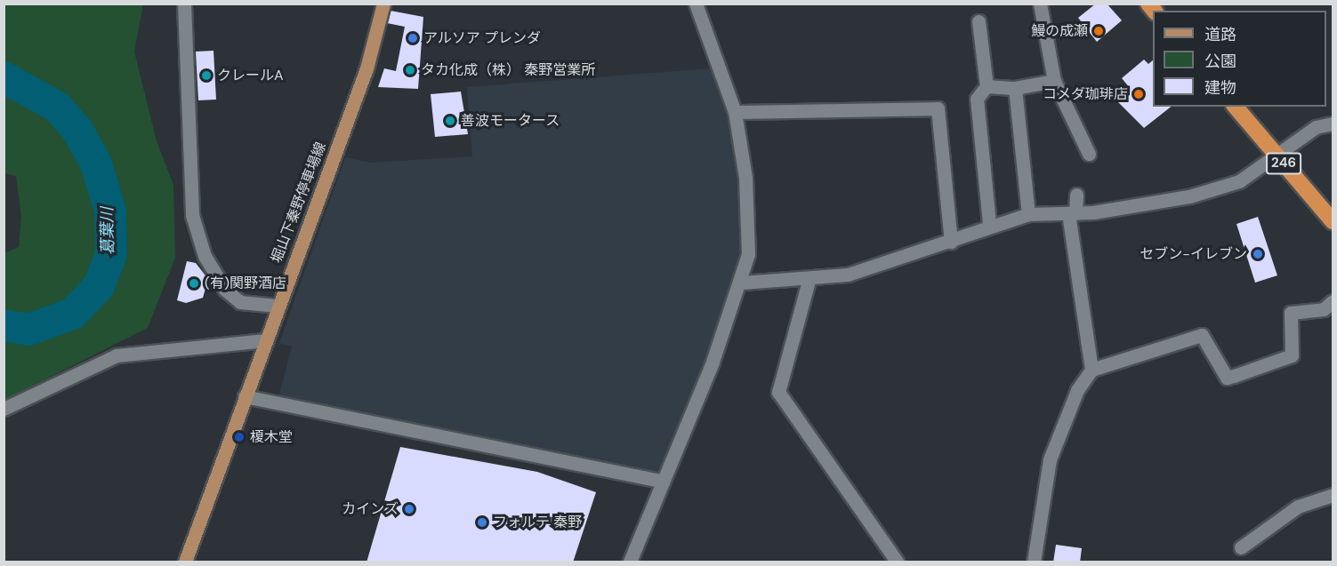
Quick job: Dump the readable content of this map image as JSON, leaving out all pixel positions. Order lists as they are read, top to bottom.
{
  "streets": {
    "highway": ["246"],
    "main road": ["堀山下秦野停車場線"]
  },
  "water": ["葛葉川"],
  "places": [
    "鰻の成瀬",
    "アルソア プレンダ",
    "タカ化成（株） 秦野営業所",
    "クレールA",
    "コメダ珈琲店",
    "善波モータース",
    "セブン-イレブン",
    "(有)関野酒店",
    "榎木堂",
    "カインズ",
    "フォルテ 秦野"
  ],
  "legend": ["道路", "公園", "建物"]
}
